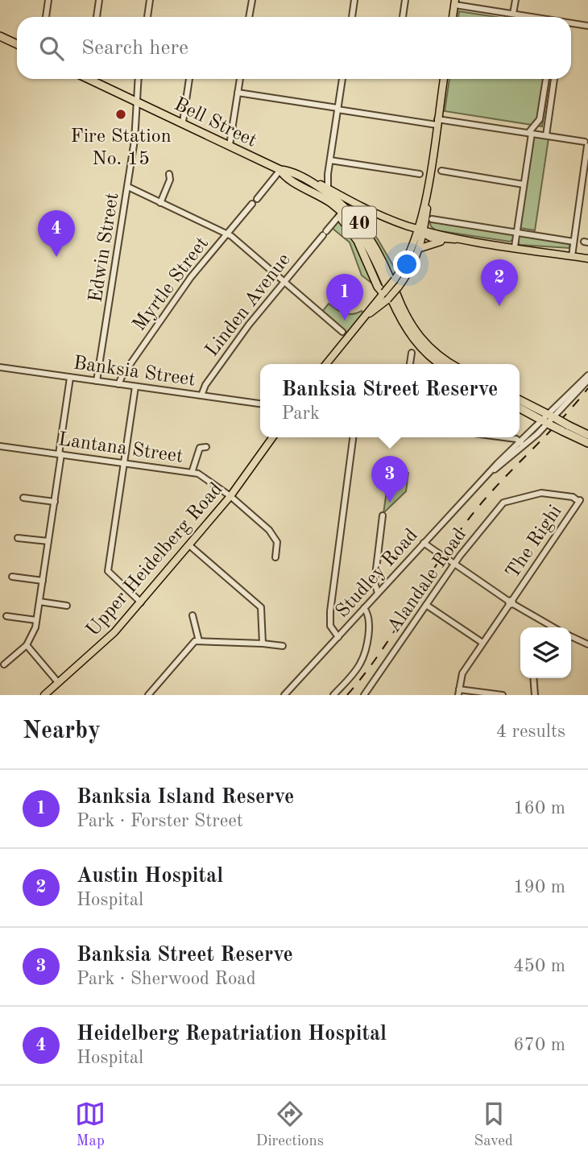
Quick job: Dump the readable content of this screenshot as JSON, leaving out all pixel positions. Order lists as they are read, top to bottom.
{
  "streets": {
    "highway": ["Bell Street", "40"],
    "main road": ["Upper Heidelberg Road"],
    "street": [
      "Edwin Street",
      "Myrtle Street",
      "Linden Avenue",
      "Banksia Street",
      "Lantana Street",
      "The Righi",
      "Studley Road",
      "Alandale Road"
    ]
  },
  "crossings": [
    ["Bell Street", "40"],
    ["Bell Street", "Edwin Street"],
    ["Edwin Street", "Banksia Street"],
    ["Myrtle Street", "Banksia Street"],
    ["Linden Avenue", "Banksia Street"],
    ["Lantana Street", "Upper Heidelberg Road"],
    ["The Righi", "Alandale Road"]
  ],
  "places": ["Fire Station No. 15"],
  "page": {
    "search": "Search here",
    "pins": [
      "4",
      "2",
      "1",
      "3"
    ],
    "popup": ["Banksia Street Reserve", "Park"],
    "heading": ["Nearby", "4 results"],
    "list": [
      {
        "mark": "1",
        "name": "Banksia Island Reserve",
        "note": "Park · Forster Street",
        "value": "160 m"
      },
      {
        "mark": "2",
        "name": "Austin Hospital",
        "note": "Hospital",
        "value": "190 m"
      },
      {
        "mark": "3",
        "name": "Banksia Street Reserve",
        "note": "Park · Sherwood Road",
        "value": "450 m"
      },
      {
        "mark": "4",
        "name": "Heidelberg Repatriation Hospital",
        "note": "Hospital",
        "value": "670 m"
      }
    ],
    "nav": ["Map", "Directions", "Saved"]
  }
}
